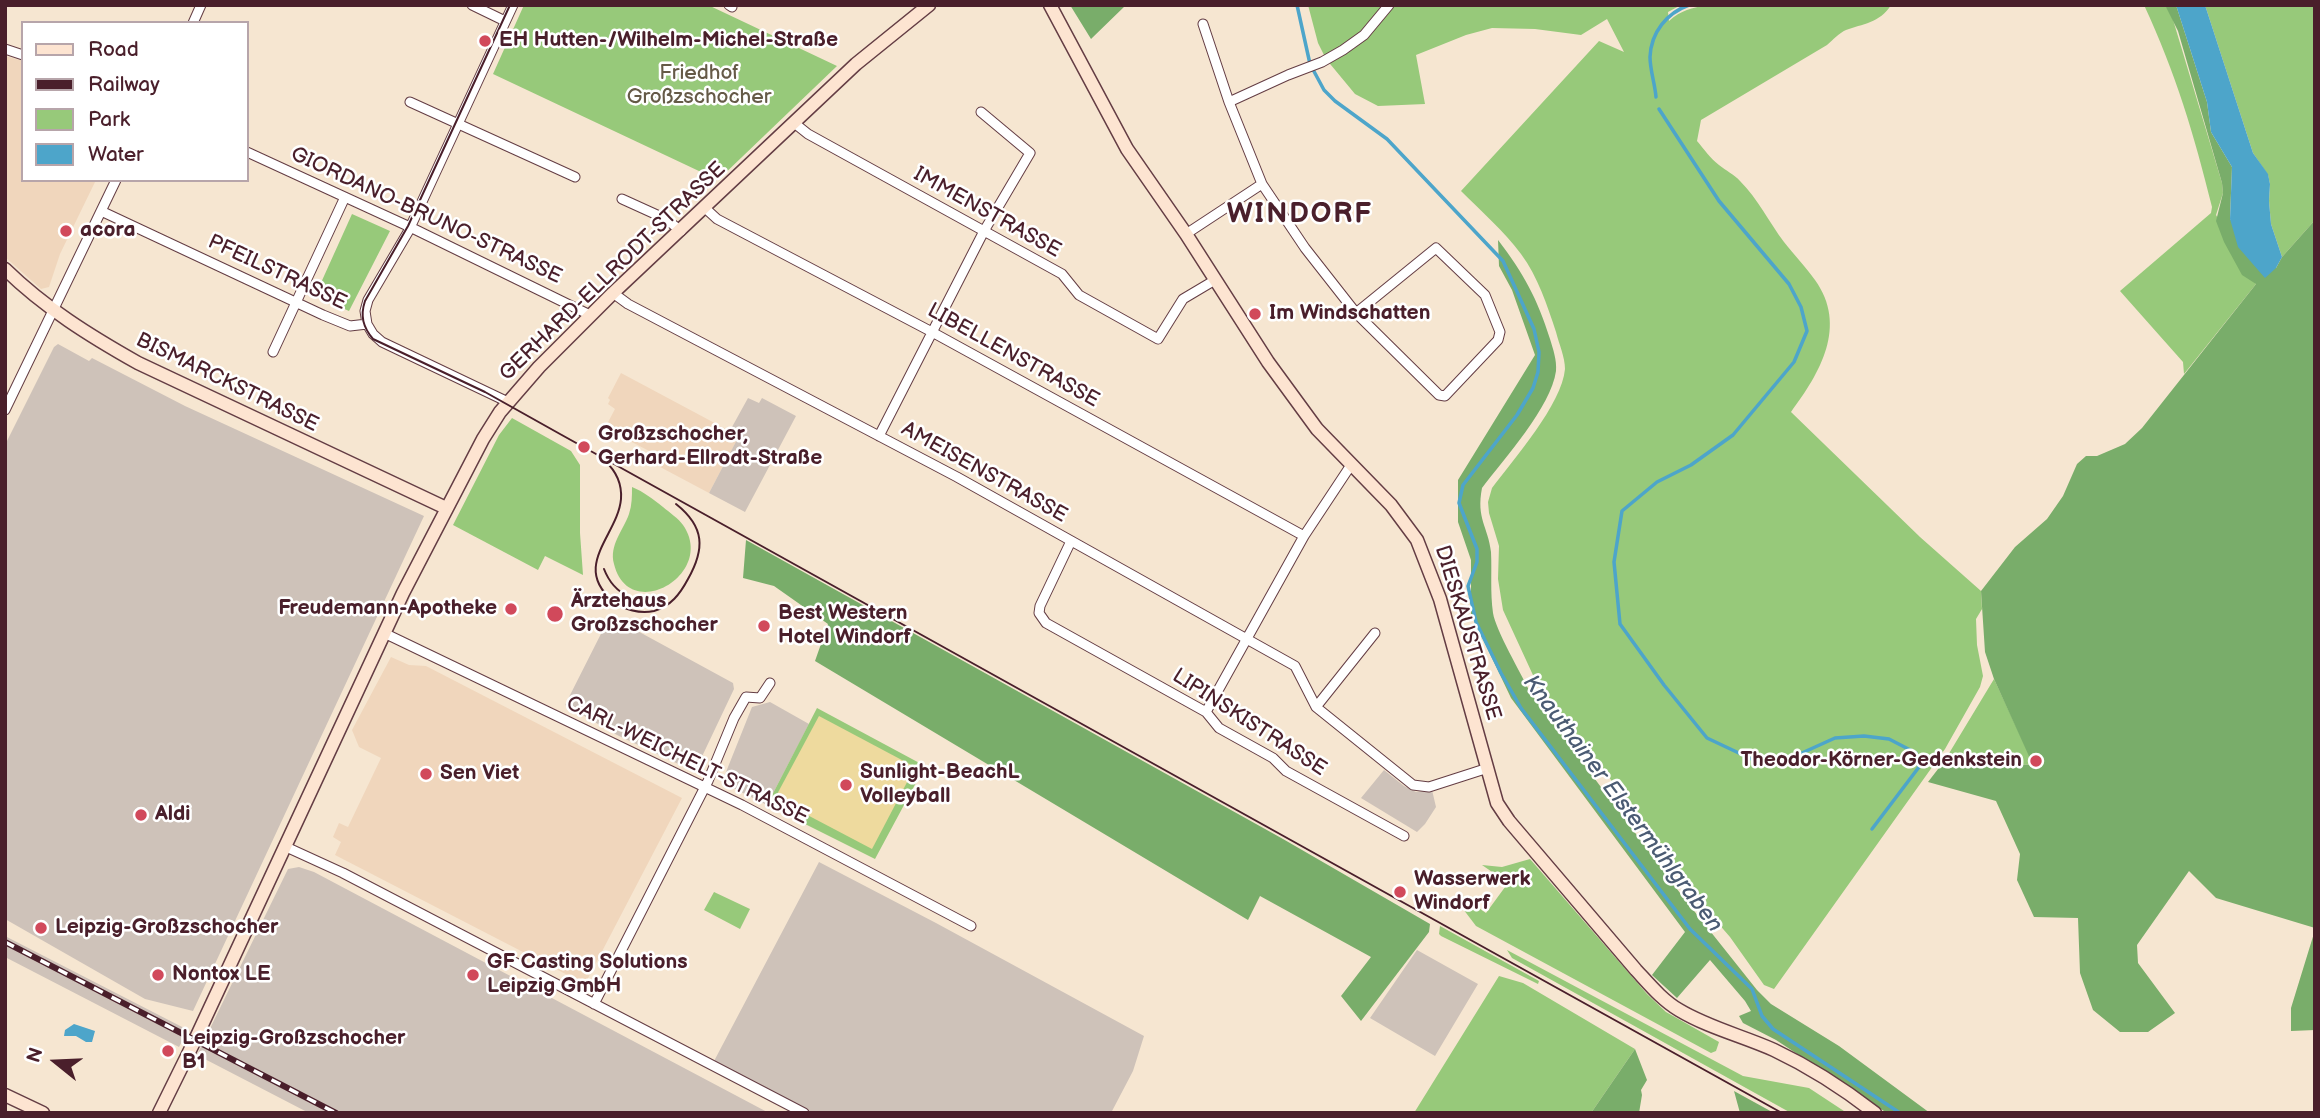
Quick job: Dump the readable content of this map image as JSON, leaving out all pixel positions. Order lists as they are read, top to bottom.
{
  "streets": {
    "main road": ["GERHARD-ELLRODT-STRASSE", "BISMARCKSTRASSE", "DIESKAUSTRASSE"],
    "street": [
      "IMMENSTRASSE",
      "GIORDANO-BRUNO-STRASSE",
      "PFEILSTRASSE",
      "LIBELLENSTRASSE",
      "AMEISENSTRASSE",
      "LIPINSKISTRASSE",
      "CARL-WEICHELT-STRASSE"
    ]
  },
  "crossings": [
    ["IMMENSTRASSE", "GERHARD-ELLRODT-STRASSE"],
    ["IMMENSTRASSE", "DIESKAUSTRASSE"],
    ["GIORDANO-BRUNO-STRASSE", "GERHARD-ELLRODT-STRASSE"],
    ["GERHARD-ELLRODT-STRASSE", "PFEILSTRASSE"],
    ["GERHARD-ELLRODT-STRASSE", "LIBELLENSTRASSE"],
    ["GERHARD-ELLRODT-STRASSE", "BISMARCKSTRASSE"],
    ["GERHARD-ELLRODT-STRASSE", "AMEISENSTRASSE"],
    ["GERHARD-ELLRODT-STRASSE", "CARL-WEICHELT-STRASSE"],
    ["AMEISENSTRASSE", "DIESKAUSTRASSE"],
    ["AMEISENSTRASSE", "LIPINSKISTRASSE"]
  ],
  "districts": ["WINDORF"],
  "water": ["Knauthainer Elstermühlgraben"],
  "parks": ["Friedhof Großzschocher"],
  "places": [
    "EH Hutten-/Wilhelm-Michel-Straße",
    "acora",
    "Im Windschatten",
    "Großzschocher, Gerhard-Ellrodt-Straße",
    "Freudemann-Apotheke",
    "Ärztehaus Großzschocher",
    "Best Western Hotel Windorf",
    "Theodor-Körner-Gedenkstein",
    "Sen Viet",
    "Sunlight-BeachL Volleyball",
    "Aldi",
    "Wasserwerk Windorf",
    "Leipzig-Großzschocher",
    "Nontox LE",
    "GF Casting Solutions Leipzig GmbH",
    "Leipzig-Großzschocher B1"
  ],
  "legend": [
    "Road",
    "Railway",
    "Park",
    "Water"
  ],
  "north": "left"
}
